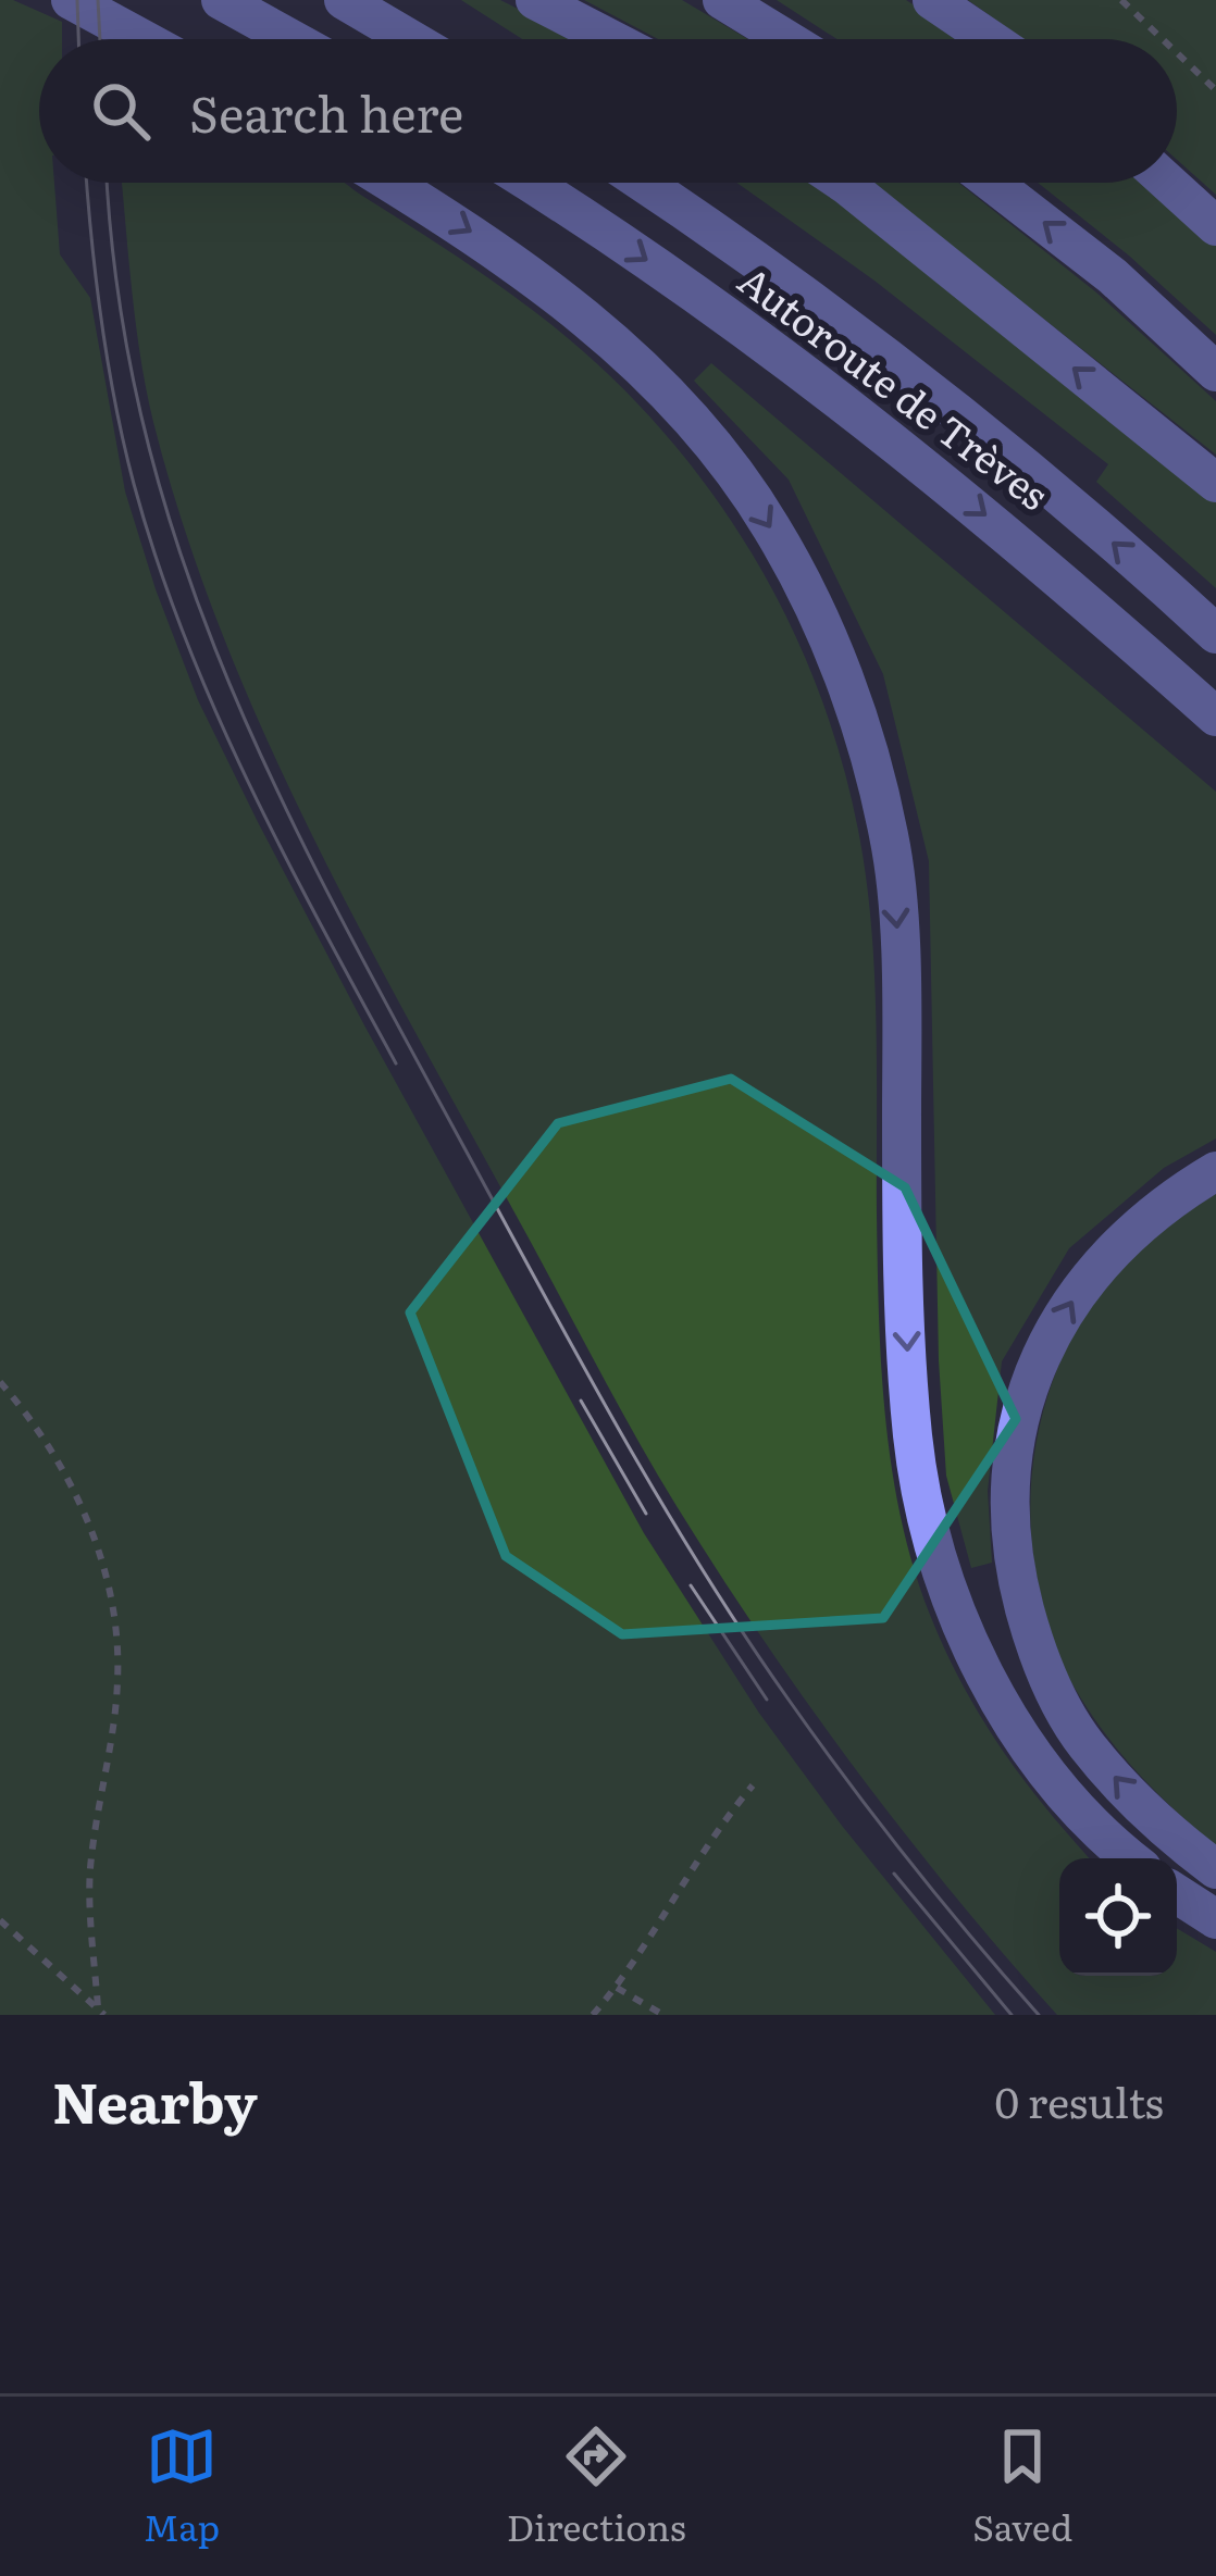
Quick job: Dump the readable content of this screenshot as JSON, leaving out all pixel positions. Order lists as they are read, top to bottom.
{
  "streets": {
    "highway": ["Autoroute de Trèves"]
  },
  "page": {
    "search": "Search here",
    "heading": ["Nearby", "0 results"],
    "nav": ["Map", "Directions", "Saved"]
  }
}
